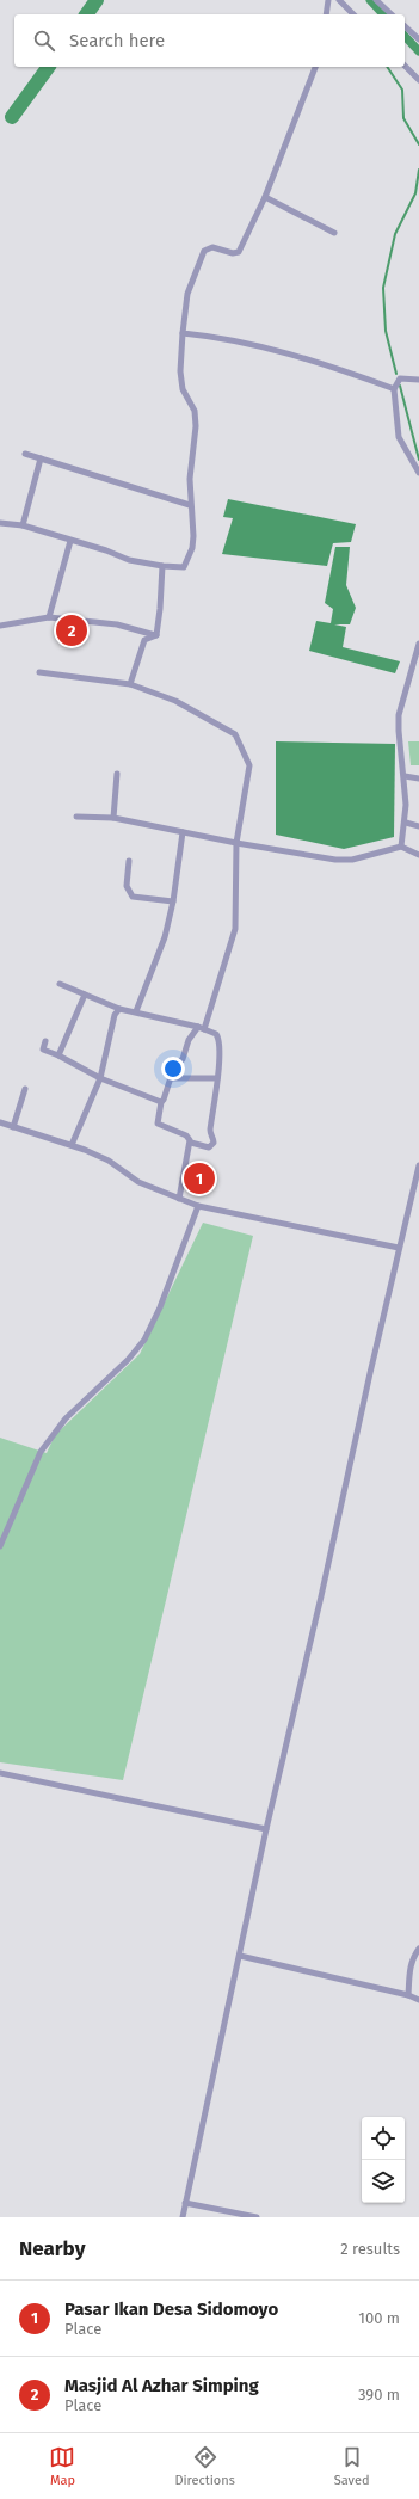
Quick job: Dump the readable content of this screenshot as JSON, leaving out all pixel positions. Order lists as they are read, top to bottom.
{
  "page": {
    "search": "Search here",
    "pins": ["2", "1"],
    "heading": ["Nearby", "2 results"],
    "list": [
      {
        "mark": "1",
        "name": "Pasar Ikan Desa Sidomoyo",
        "note": "Place",
        "value": "100 m"
      },
      {
        "mark": "2",
        "name": "Masjid Al Azhar Simping",
        "note": "Place",
        "value": "390 m"
      }
    ],
    "nav": ["Map", "Directions", "Saved"]
  }
}
